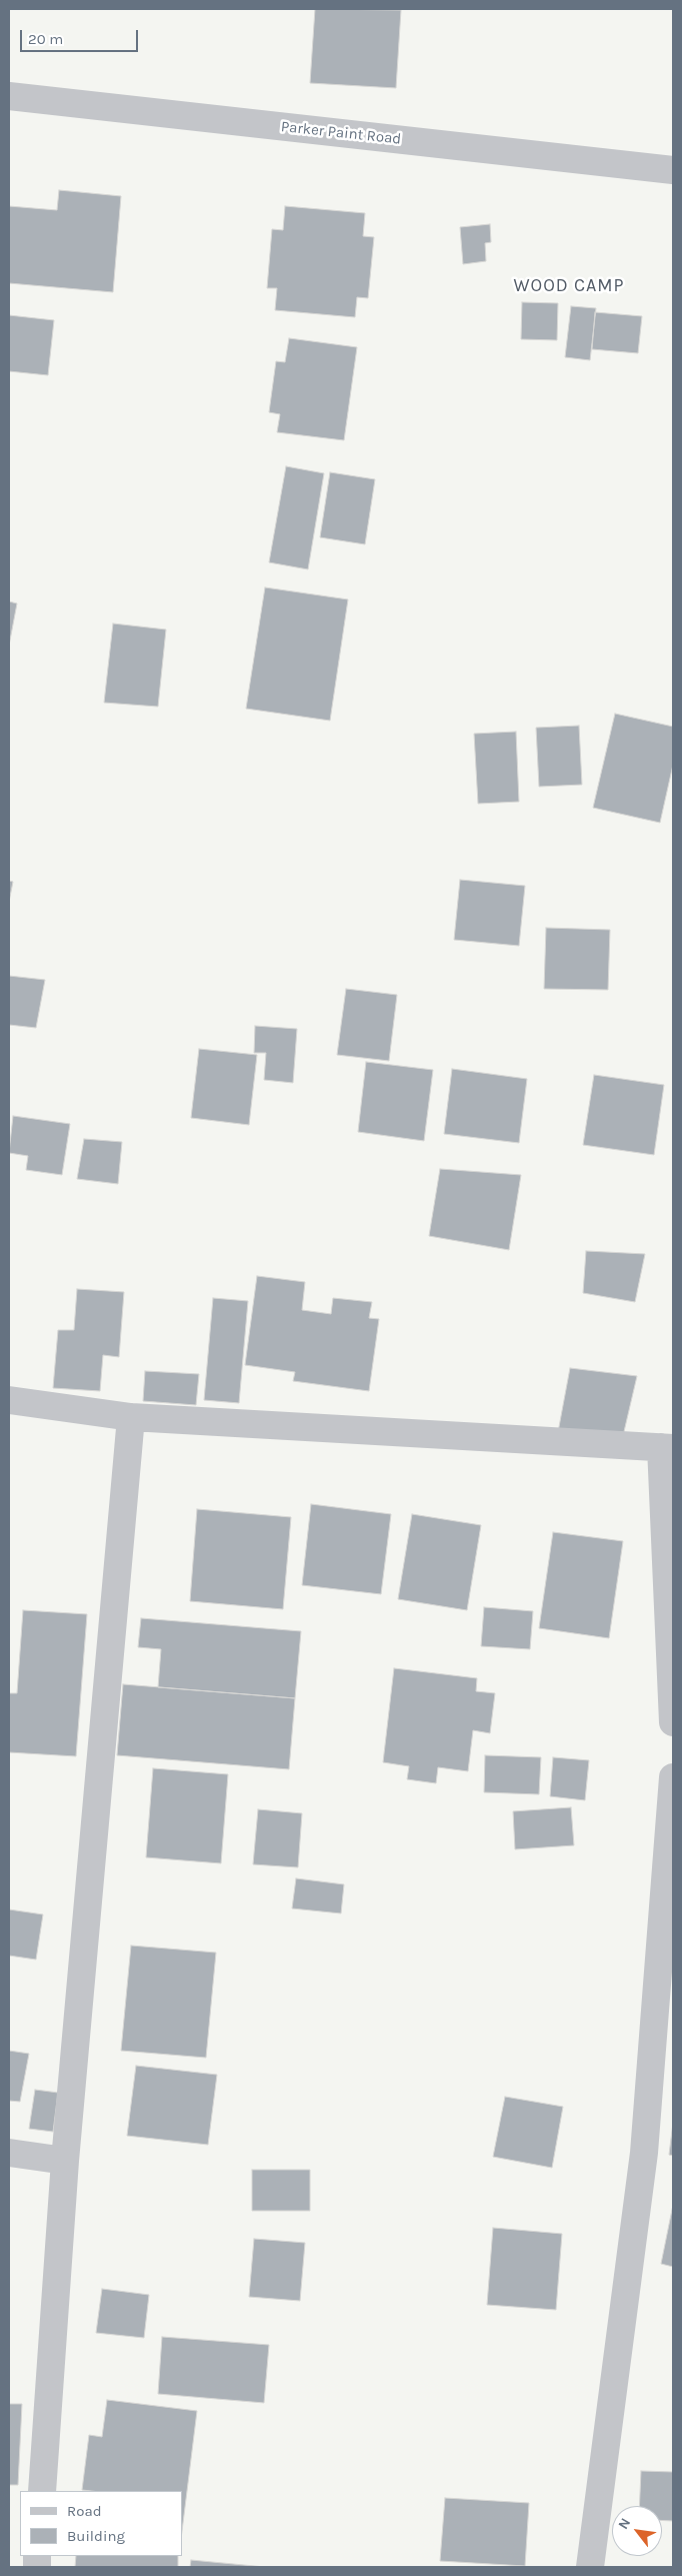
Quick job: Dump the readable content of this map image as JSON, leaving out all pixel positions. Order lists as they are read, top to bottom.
{
  "streets": {
    "street": ["Parker Paint Road"]
  },
  "districts": ["WOOD CAMP"],
  "legend": ["Road", "Building"],
  "scale_bar": "20 m",
  "north": "top left"
}
